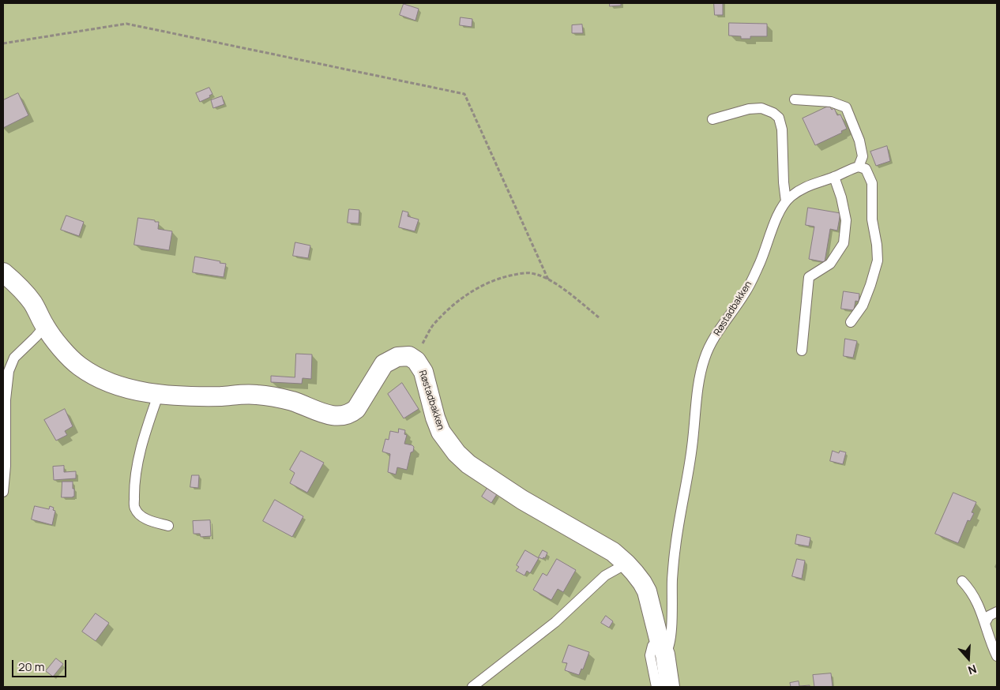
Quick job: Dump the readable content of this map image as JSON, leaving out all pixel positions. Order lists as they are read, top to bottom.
{
  "streets": {
    "street": ["Røstadbakken"]
  },
  "scale_bar": "20 m",
  "north": "bottom"
}
